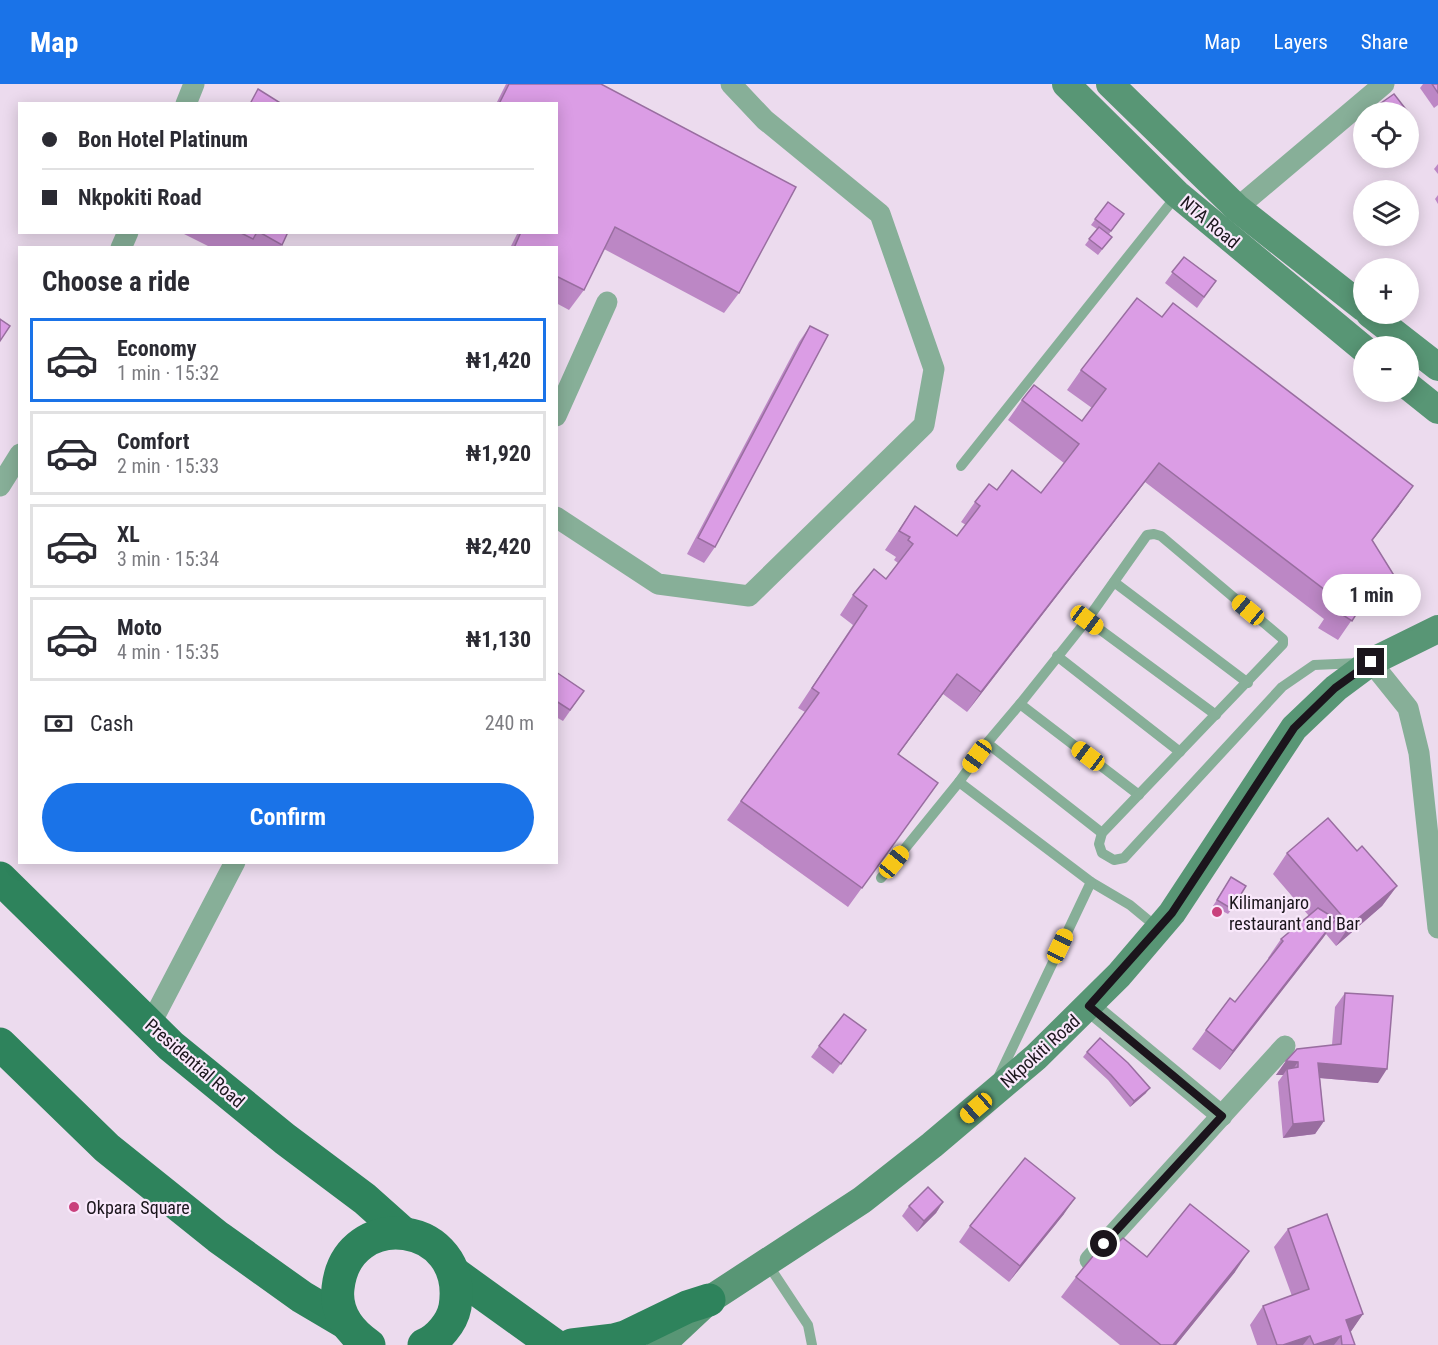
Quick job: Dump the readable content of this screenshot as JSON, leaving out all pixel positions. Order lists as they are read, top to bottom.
{
  "streets": {
    "main road": ["NTA Road", "Nkpokiti Road", "Presidential Road"]
  },
  "places": ["Kilimanjaro restaurant and Bar", "Okpara Square"],
  "page": {
    "header": "Map",
    "nav": ["Map", "Layers", "Share"],
    "map_buttons": ["+", "−"],
    "banner": ["Bon Hotel Platinum", "Nkpokiti Road"],
    "heading": "Choose a ride",
    "list": [
      {
        "name": "Economy",
        "note": "1 min · 15:32",
        "value": "₦1,420"
      },
      {
        "name": "Comfort",
        "note": "2 min · 15:33",
        "value": "₦1,920"
      },
      {
        "name": "XL",
        "note": "3 min · 15:34",
        "value": "₦2,420"
      },
      {
        "name": "Moto",
        "note": "4 min · 15:35",
        "value": "₦1,130"
      }
    ],
    "bubble": "1 min",
    "pay": ["Cash", "240 m"],
    "buttons": "Confirm"
  }
}
